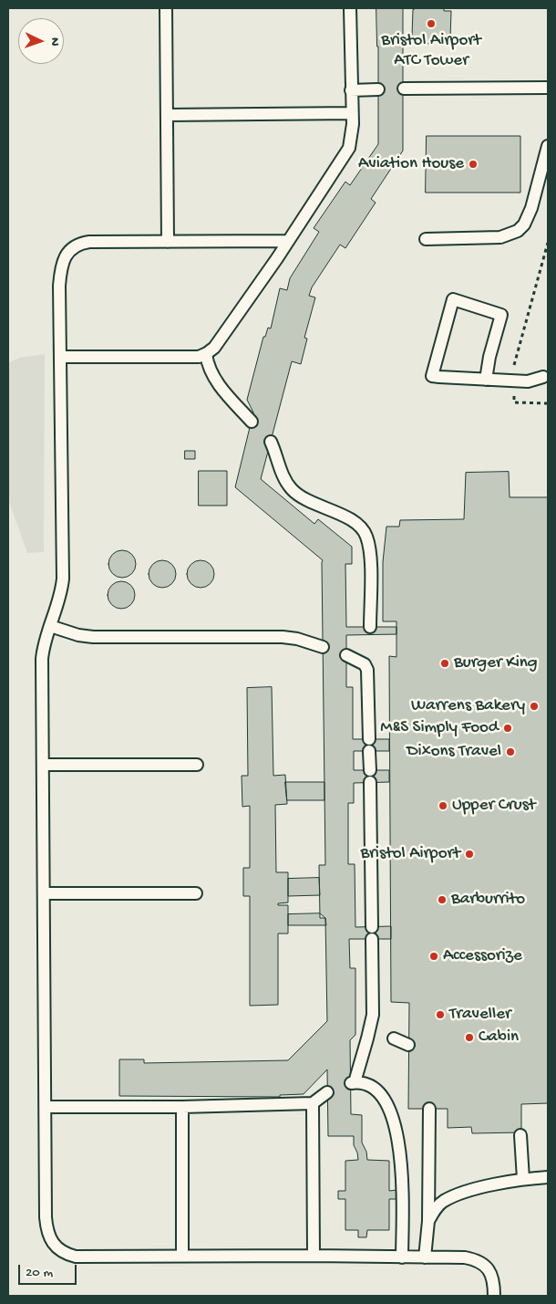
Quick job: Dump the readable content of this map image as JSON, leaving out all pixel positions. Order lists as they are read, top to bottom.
{
  "places": [
    "Bristol Airport ATC Tower",
    "Aviation House",
    "Burger King",
    "Warrens Bakery",
    "M&S Simply Food",
    "Dixons Travel",
    "Upper Crust",
    "Bristol Airport",
    "Barburrito",
    "Accessorize",
    "Traveller",
    "Cabin"
  ],
  "scale_bar": "20 m",
  "north": "right"
}
